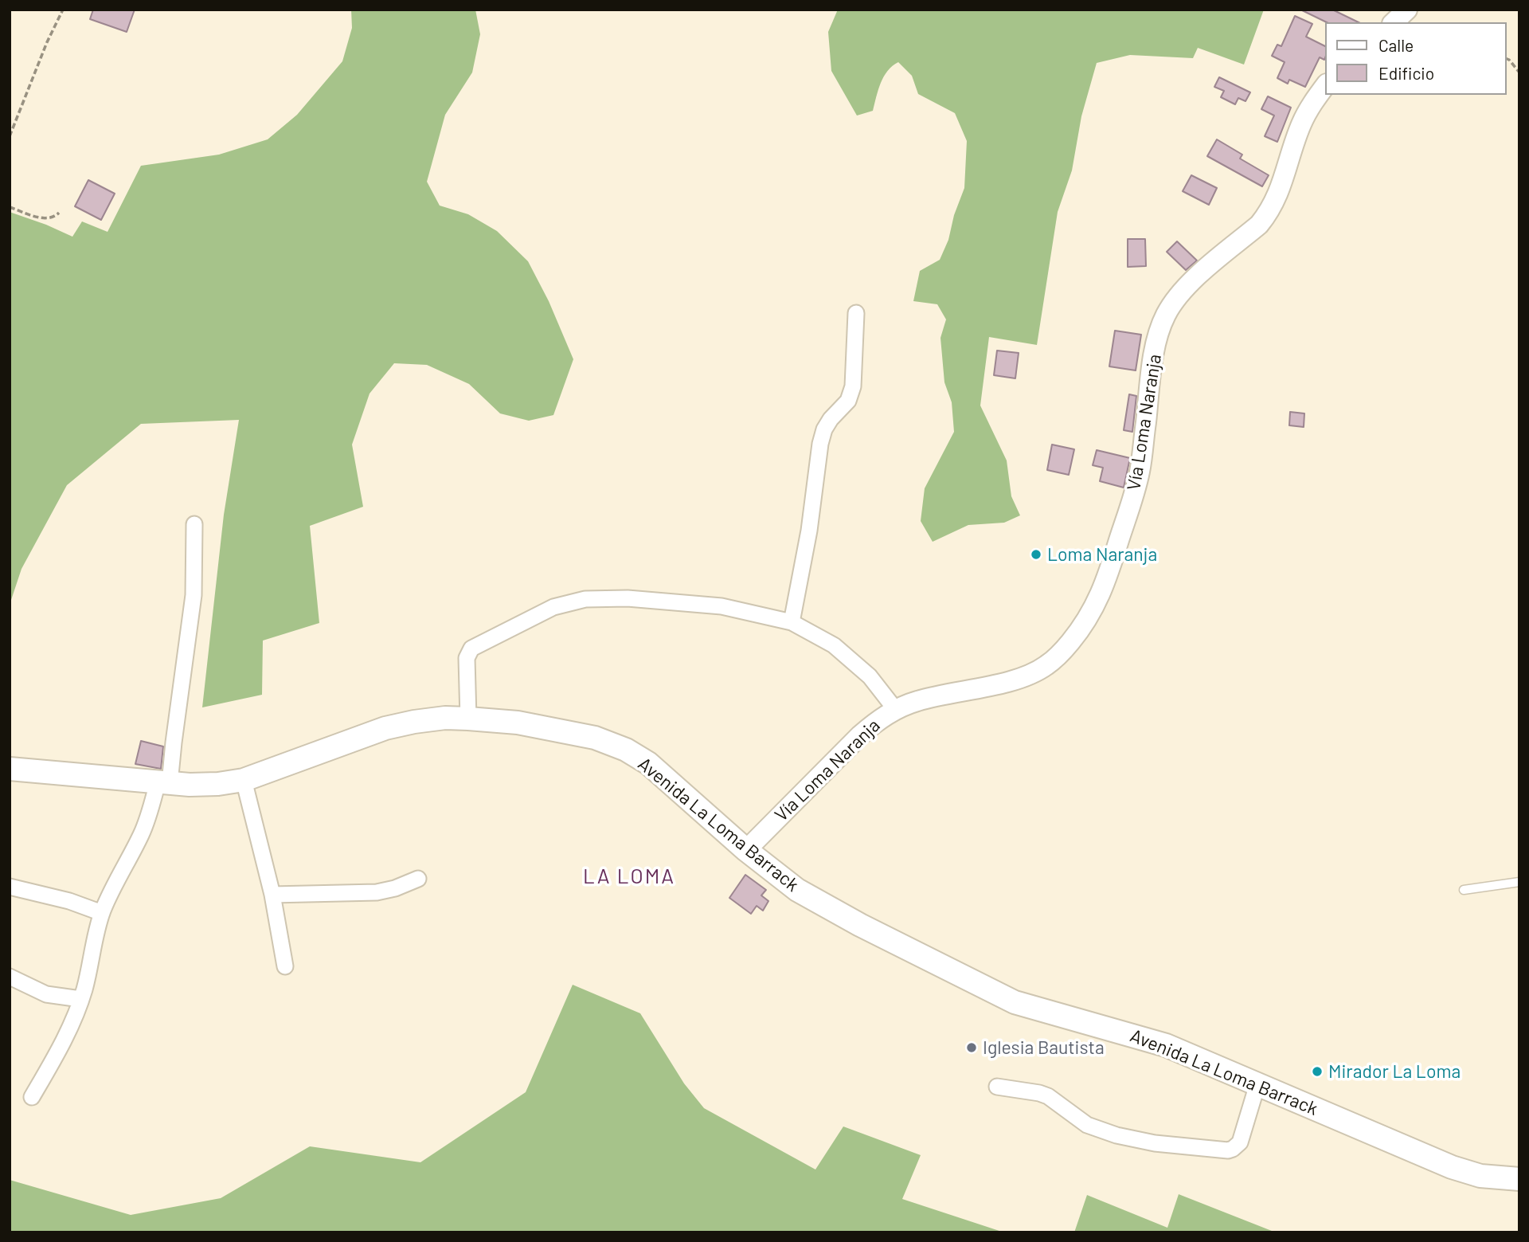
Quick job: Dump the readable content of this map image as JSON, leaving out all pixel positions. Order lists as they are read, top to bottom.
{
  "streets": {
    "main road": ["Avenida La Loma Barrack"],
    "street": ["Vía Loma Naranja"]
  },
  "crossings": [
    ["Vía Loma Naranja", "Avenida La Loma Barrack"]
  ],
  "districts": ["LA LOMA"],
  "places": ["Loma Naranja", "Iglesia Bautista", "Mirador La Loma"],
  "legend": ["Calle", "Edificio"]
}
